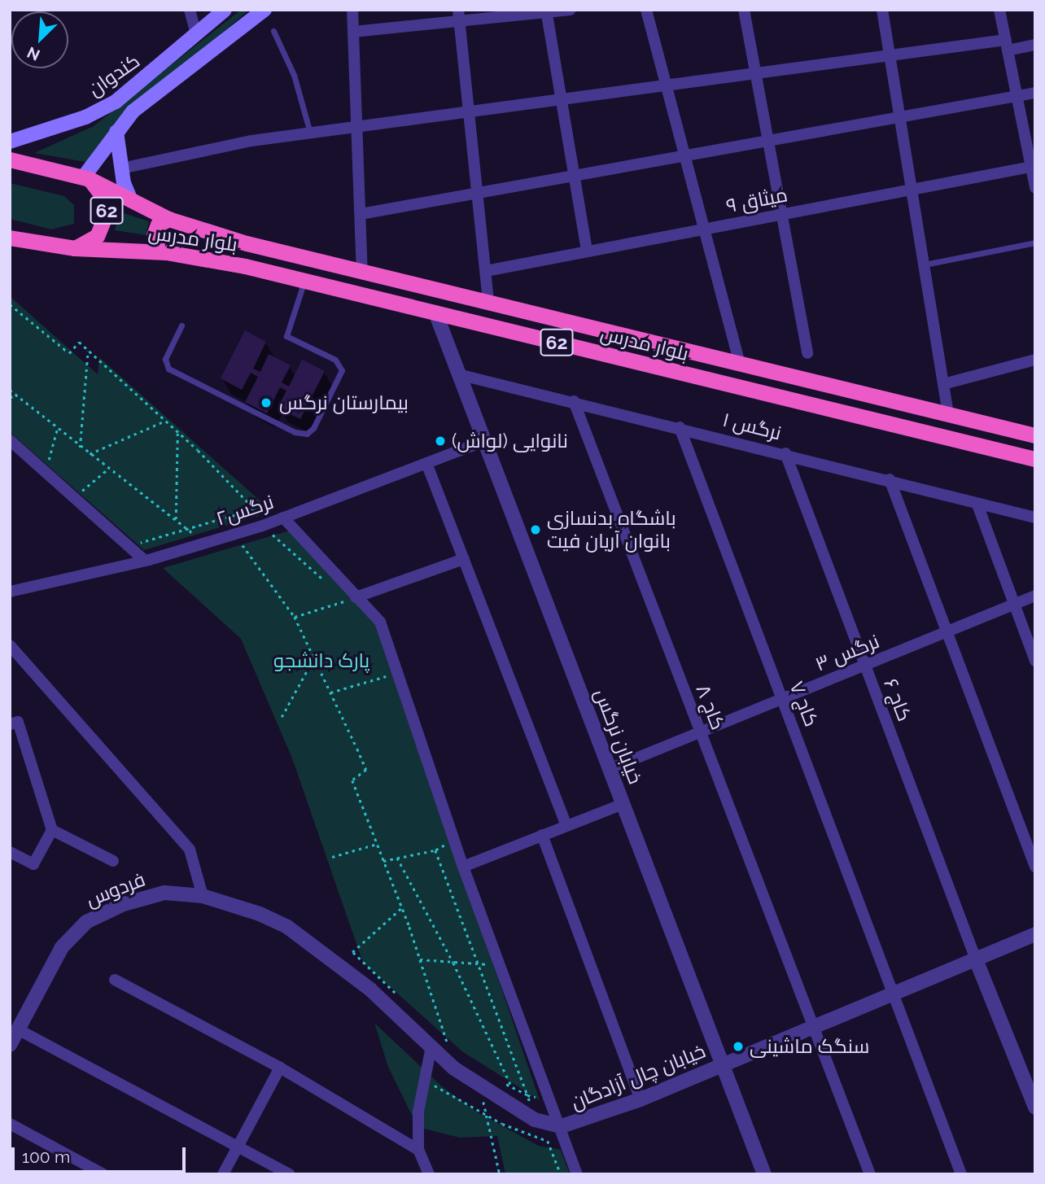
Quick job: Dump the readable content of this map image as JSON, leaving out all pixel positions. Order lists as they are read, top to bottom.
{
  "streets": {
    "highway": ["62", "بلوار مدرس"],
    "main road": ["کندوان"],
    "street": [
      "میثاق ۹",
      "نرگس ۱",
      "نرگس۲",
      "نرگس ۳",
      "کاج ۶",
      "کاج ۷",
      "کاج ۸",
      "خیابان نرگس",
      "فردوس",
      "خیابان چال آزادگان"
    ]
  },
  "crossings": [
    ["کندوان", "62"],
    ["کندوان", "بلوار مدرس"],
    ["62", "بلوار مدرس"],
    ["بلوار مدرس", "خیابان نرگس"],
    ["نرگس ۱", "کاج ۶"],
    ["نرگس ۱", "کاج ۷"],
    ["نرگس ۱", "کاج ۸"],
    ["نرگس ۱", "خیابان نرگس"],
    ["نرگس۲", "خیابان نرگس"],
    ["نرگس ۳", "کاج ۶"],
    ["نرگس ۳", "کاج ۷"],
    ["نرگس ۳", "کاج ۸"],
    ["نرگس ۳", "خیابان نرگس"],
    ["کاج ۶", "خیابان چال آزادگان"],
    ["کاج ۷", "خیابان چال آزادگان"],
    ["کاج ۸", "خیابان چال آزادگان"],
    ["خیابان نرگس", "خیابان چال آزادگان"],
    ["فردوس", "خیابان چال آزادگان"]
  ],
  "parks": ["پارک دانشجو"],
  "places": [
    "بیمارستان نرگس",
    "نانوایی (لواش)",
    "باشگاه بدنسازی بانوان آریان فیت",
    "سنگک ماشینی"
  ],
  "scale_bar": "100 m",
  "north": "bottom left"
}
